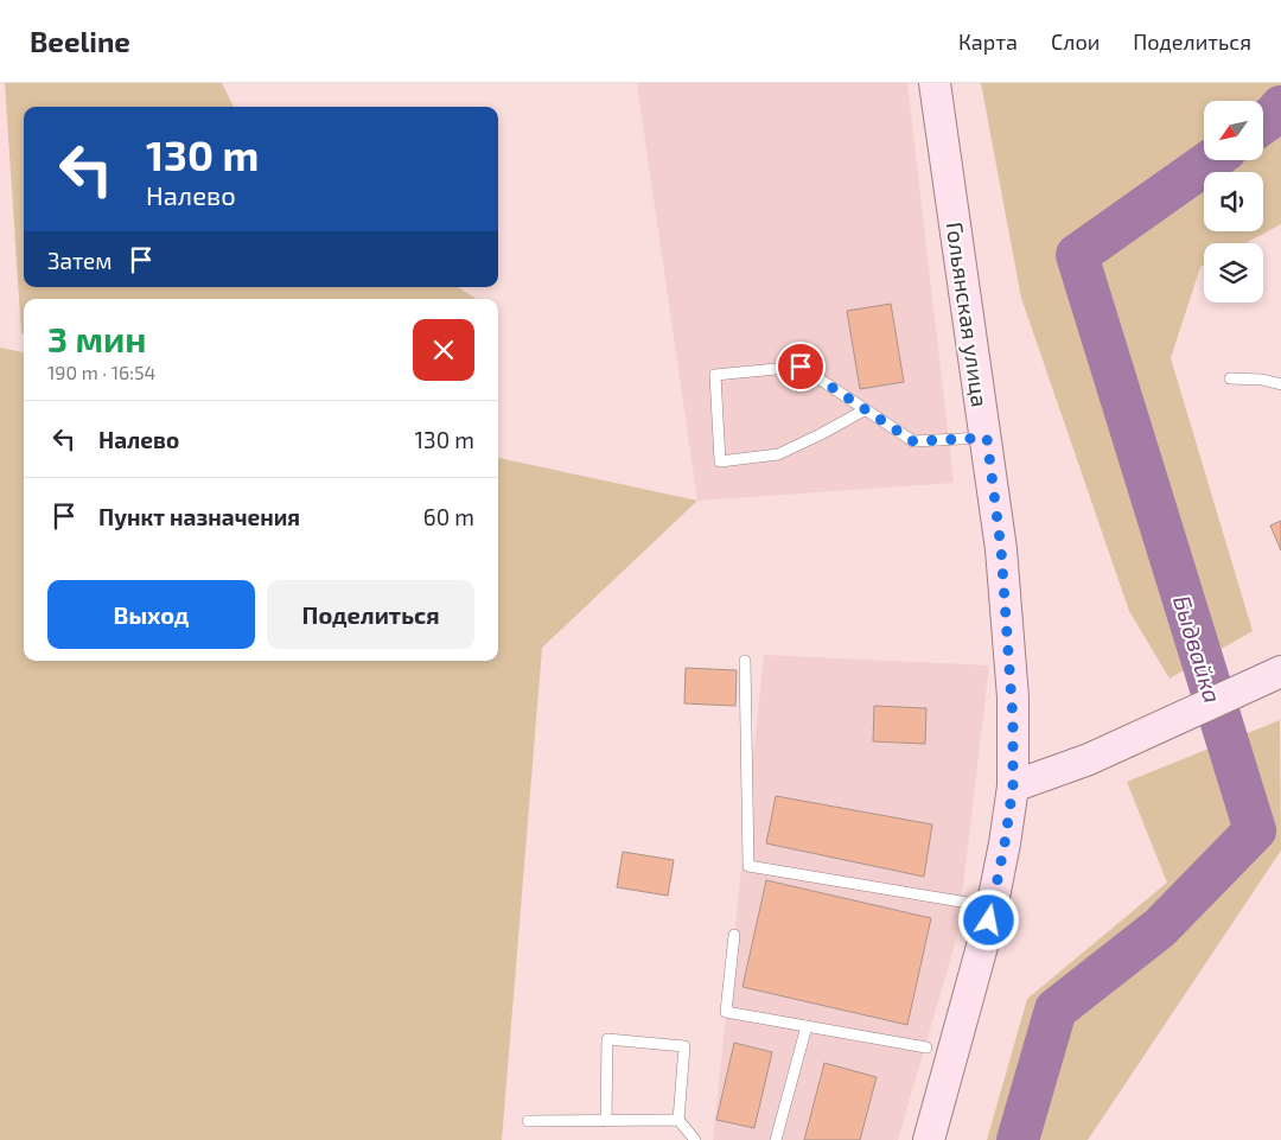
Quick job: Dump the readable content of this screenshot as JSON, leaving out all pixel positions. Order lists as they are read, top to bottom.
{
  "streets": {
    "main road": ["Гольянская улица"]
  },
  "water": ["Быдвайка"],
  "north": "bottom left",
  "page": {
    "header": "Beeline",
    "nav": ["Карта", "Слои", "Поделиться"],
    "turn": ["130 m", "Налево"],
    "then": "Затем",
    "heading": ["3 мин", "190 m · 16:54"],
    "list": [
      {
        "name": "Налево",
        "value": "130 m"
      },
      {
        "name": "Пункт назначения",
        "value": "60 m"
      }
    ],
    "buttons": ["Выход", "Поделиться"]
  }
}
